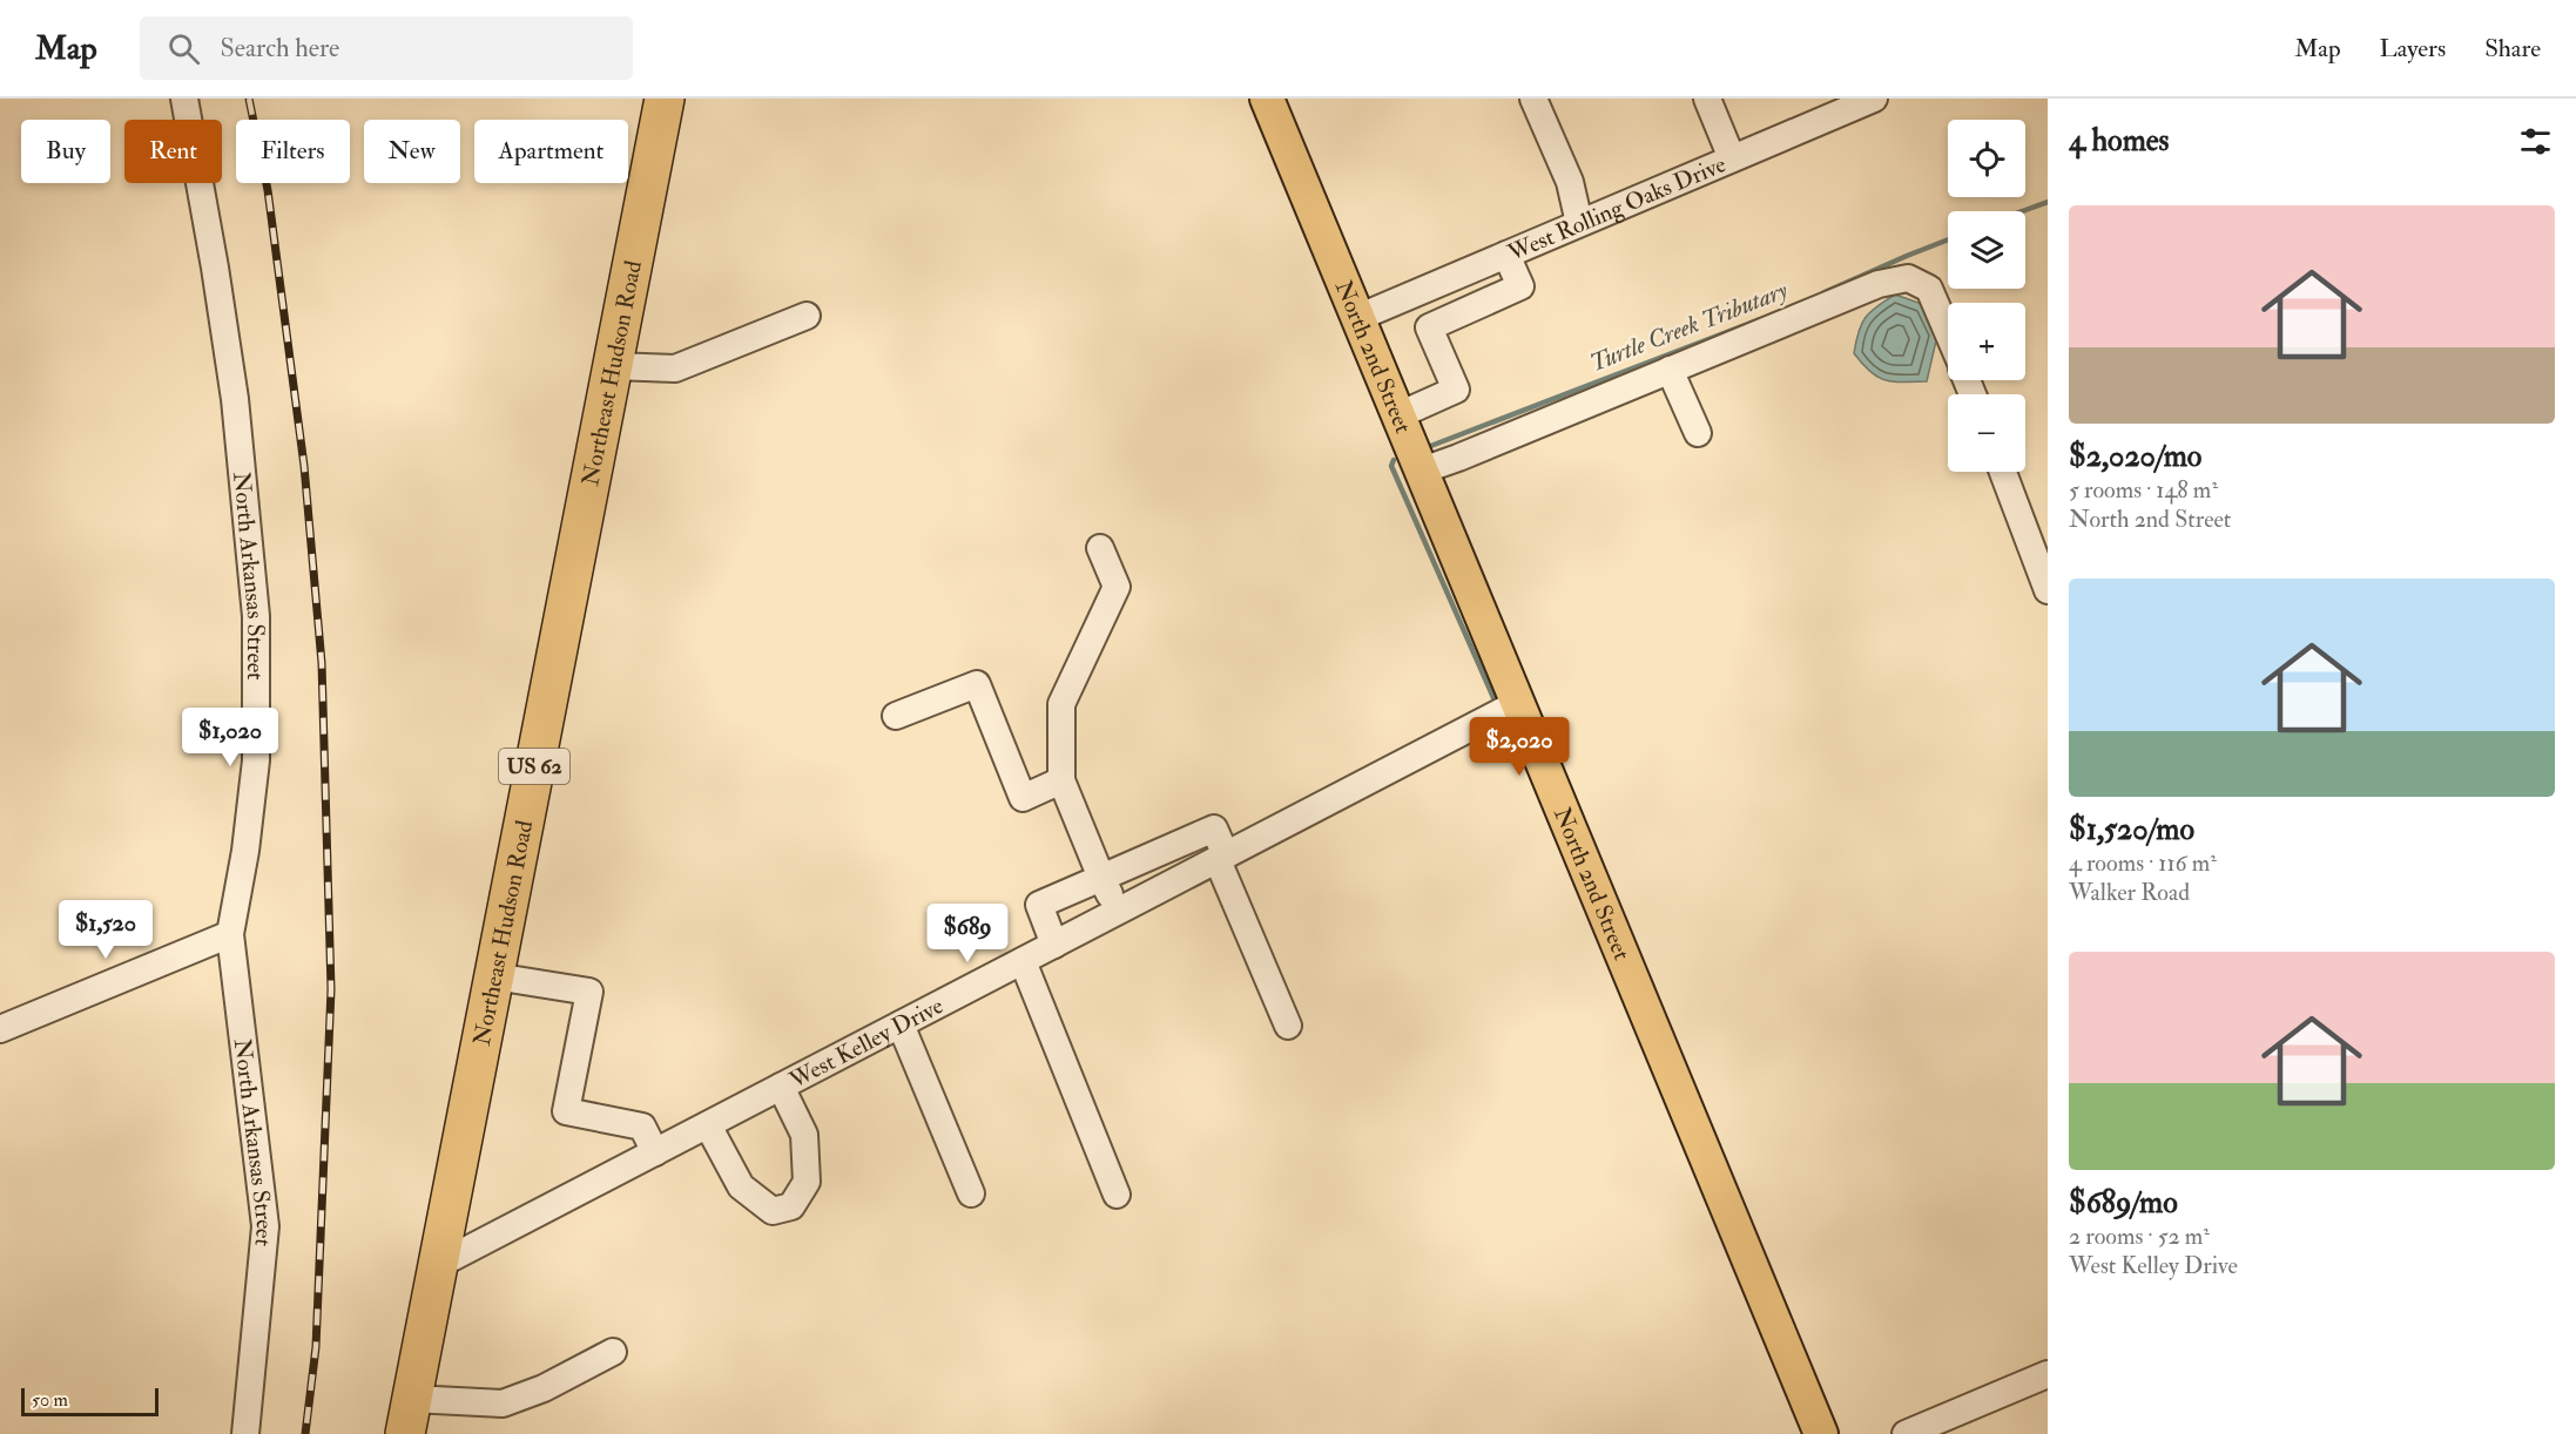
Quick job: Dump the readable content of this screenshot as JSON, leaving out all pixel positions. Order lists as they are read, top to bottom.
{
  "streets": {
    "highway": ["Northeast Hudson Road", "US 62"],
    "main road": ["North 2nd Street"],
    "street": ["West Rolling Oaks Drive", "North Arkansas Street", "West Kelley Drive"]
  },
  "crossings": [
    ["West Rolling Oaks Drive", "North 2nd Street"],
    ["North 2nd Street", "West Kelley Drive"],
    ["Northeast Hudson Road", "West Kelley Drive"]
  ],
  "water": ["Turtle Creek Tributary"],
  "scale_bar": "50 m",
  "page": {
    "header": "Map",
    "search": "Search here",
    "nav": ["Map", "Layers", "Share"],
    "heading": "4 homes",
    "map_buttons": ["+", "−"],
    "chip": [
      "Buy",
      "Rent",
      "Filters",
      "New",
      "Apartment"
    ],
    "list": [
      {
        "name": "$2,020/mo",
        "note": "5 rooms · 148 m² · North 2nd Street"
      },
      {
        "name": "$1,520/mo",
        "note": "4 rooms · 116 m² · Walker Road"
      },
      {
        "name": "$689/mo",
        "note": "2 rooms · 52 m² · West Kelley Drive"
      }
    ],
    "price": [
      "$1,020",
      "$2,020",
      "$1,520",
      "$689"
    ],
    "scale": "50 m"
  }
}
